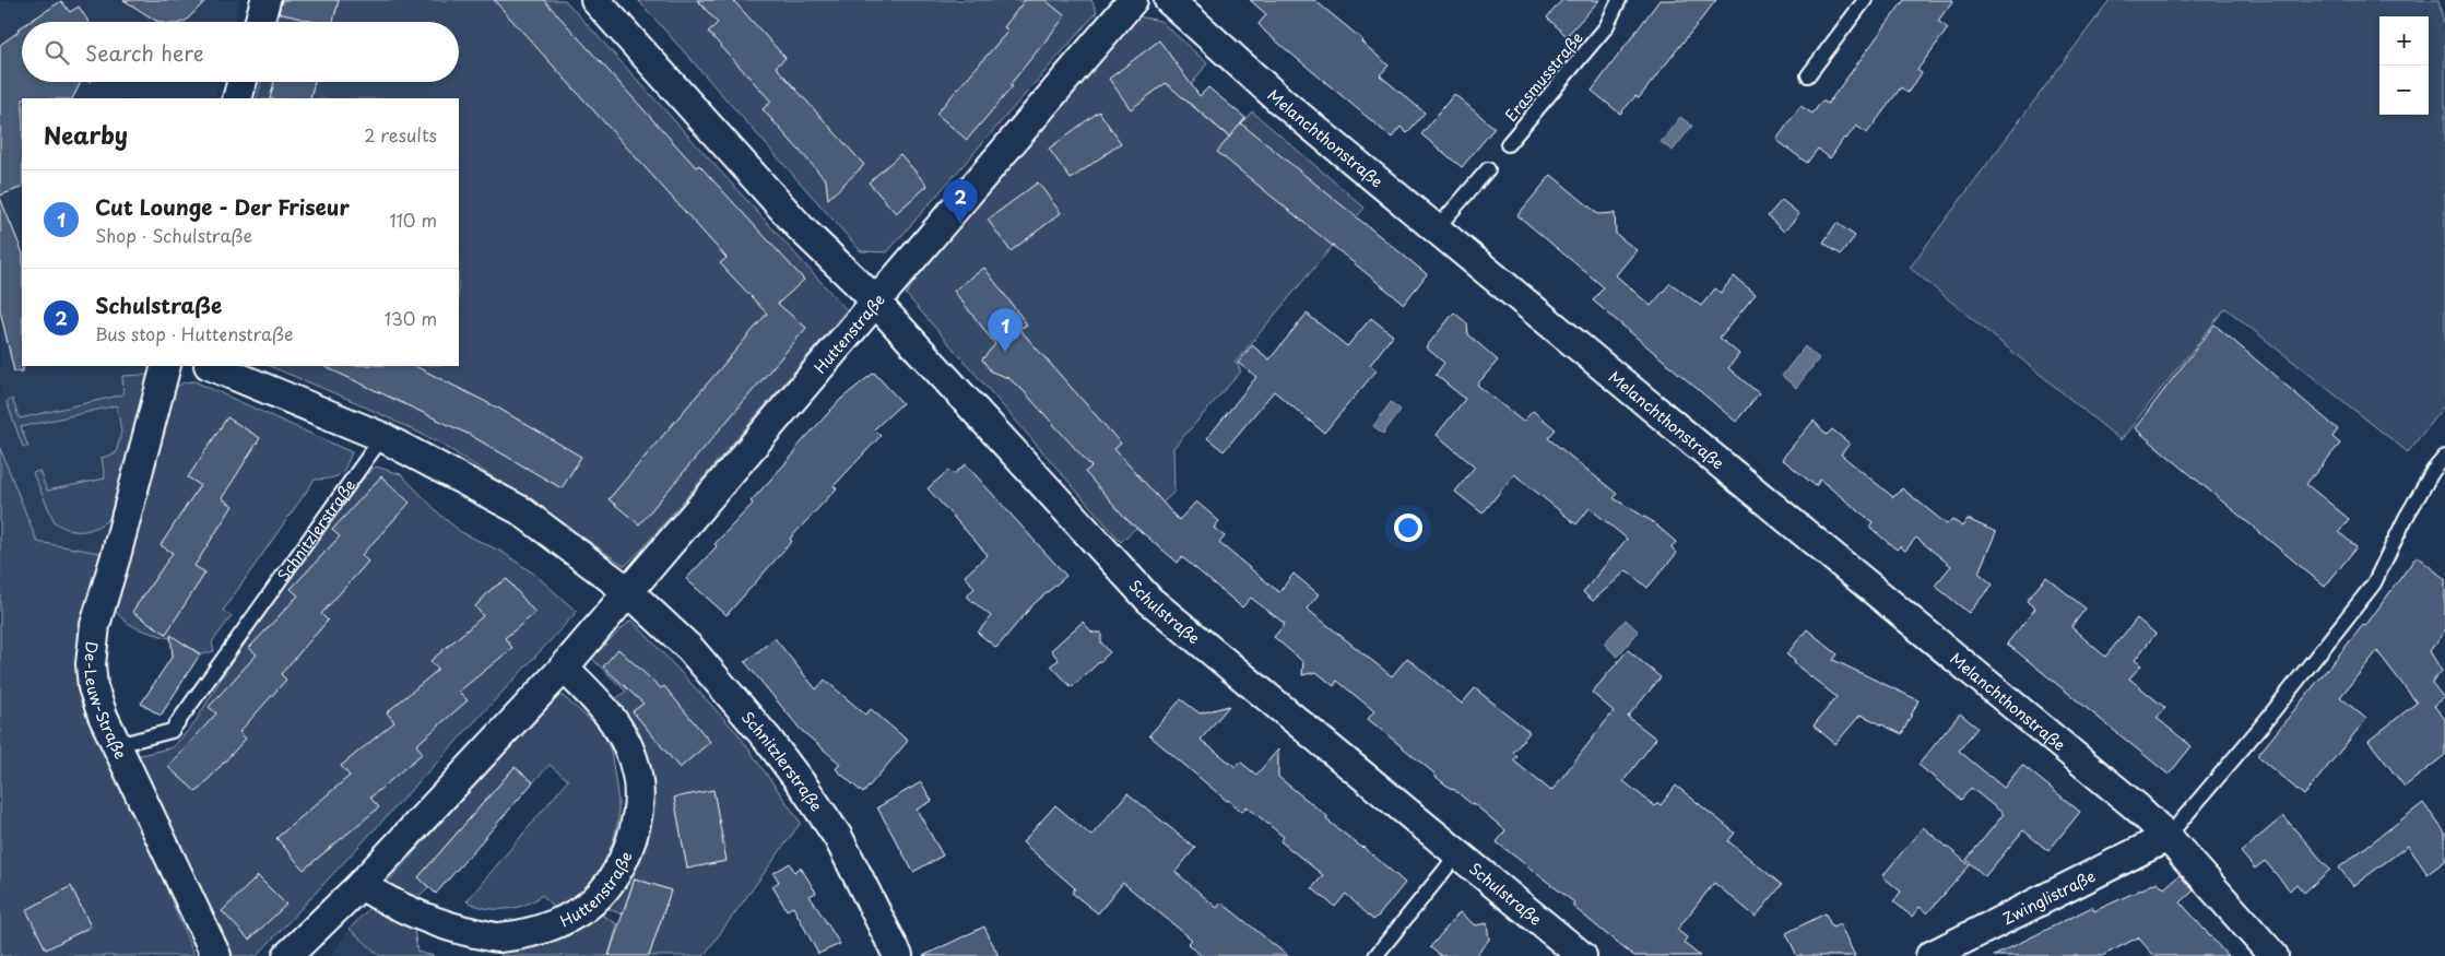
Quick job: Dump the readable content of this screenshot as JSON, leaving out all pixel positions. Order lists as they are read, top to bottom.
{
  "streets": {
    "street": [
      "Melanchthonstraße",
      "Huttenstraße",
      "Schnitzlerstraße",
      "Schulstraße",
      "De-Leuw-Straße",
      "Zwinglistraße"
    ],
    "lane": ["Erasmusstraße"]
  },
  "crossings": [
    ["Melanchthonstraße", "Zwinglistraße"],
    ["Huttenstraße", "Schnitzlerstraße"],
    ["Huttenstraße", "Schulstraße"],
    ["Schnitzlerstraße", "De-Leuw-Straße"]
  ],
  "page": {
    "map_buttons": ["+", "−"],
    "search": "Search here",
    "heading": ["Nearby", "2 results"],
    "list": [
      {
        "mark": "1",
        "name": "Cut Lounge - Der Friseur",
        "note": "Shop · Schulstraße",
        "value": "110 m"
      },
      {
        "mark": "2",
        "name": "Schulstraße",
        "note": "Bus stop · Huttenstraße",
        "value": "130 m"
      }
    ],
    "pins": ["2", "1"]
  }
}
